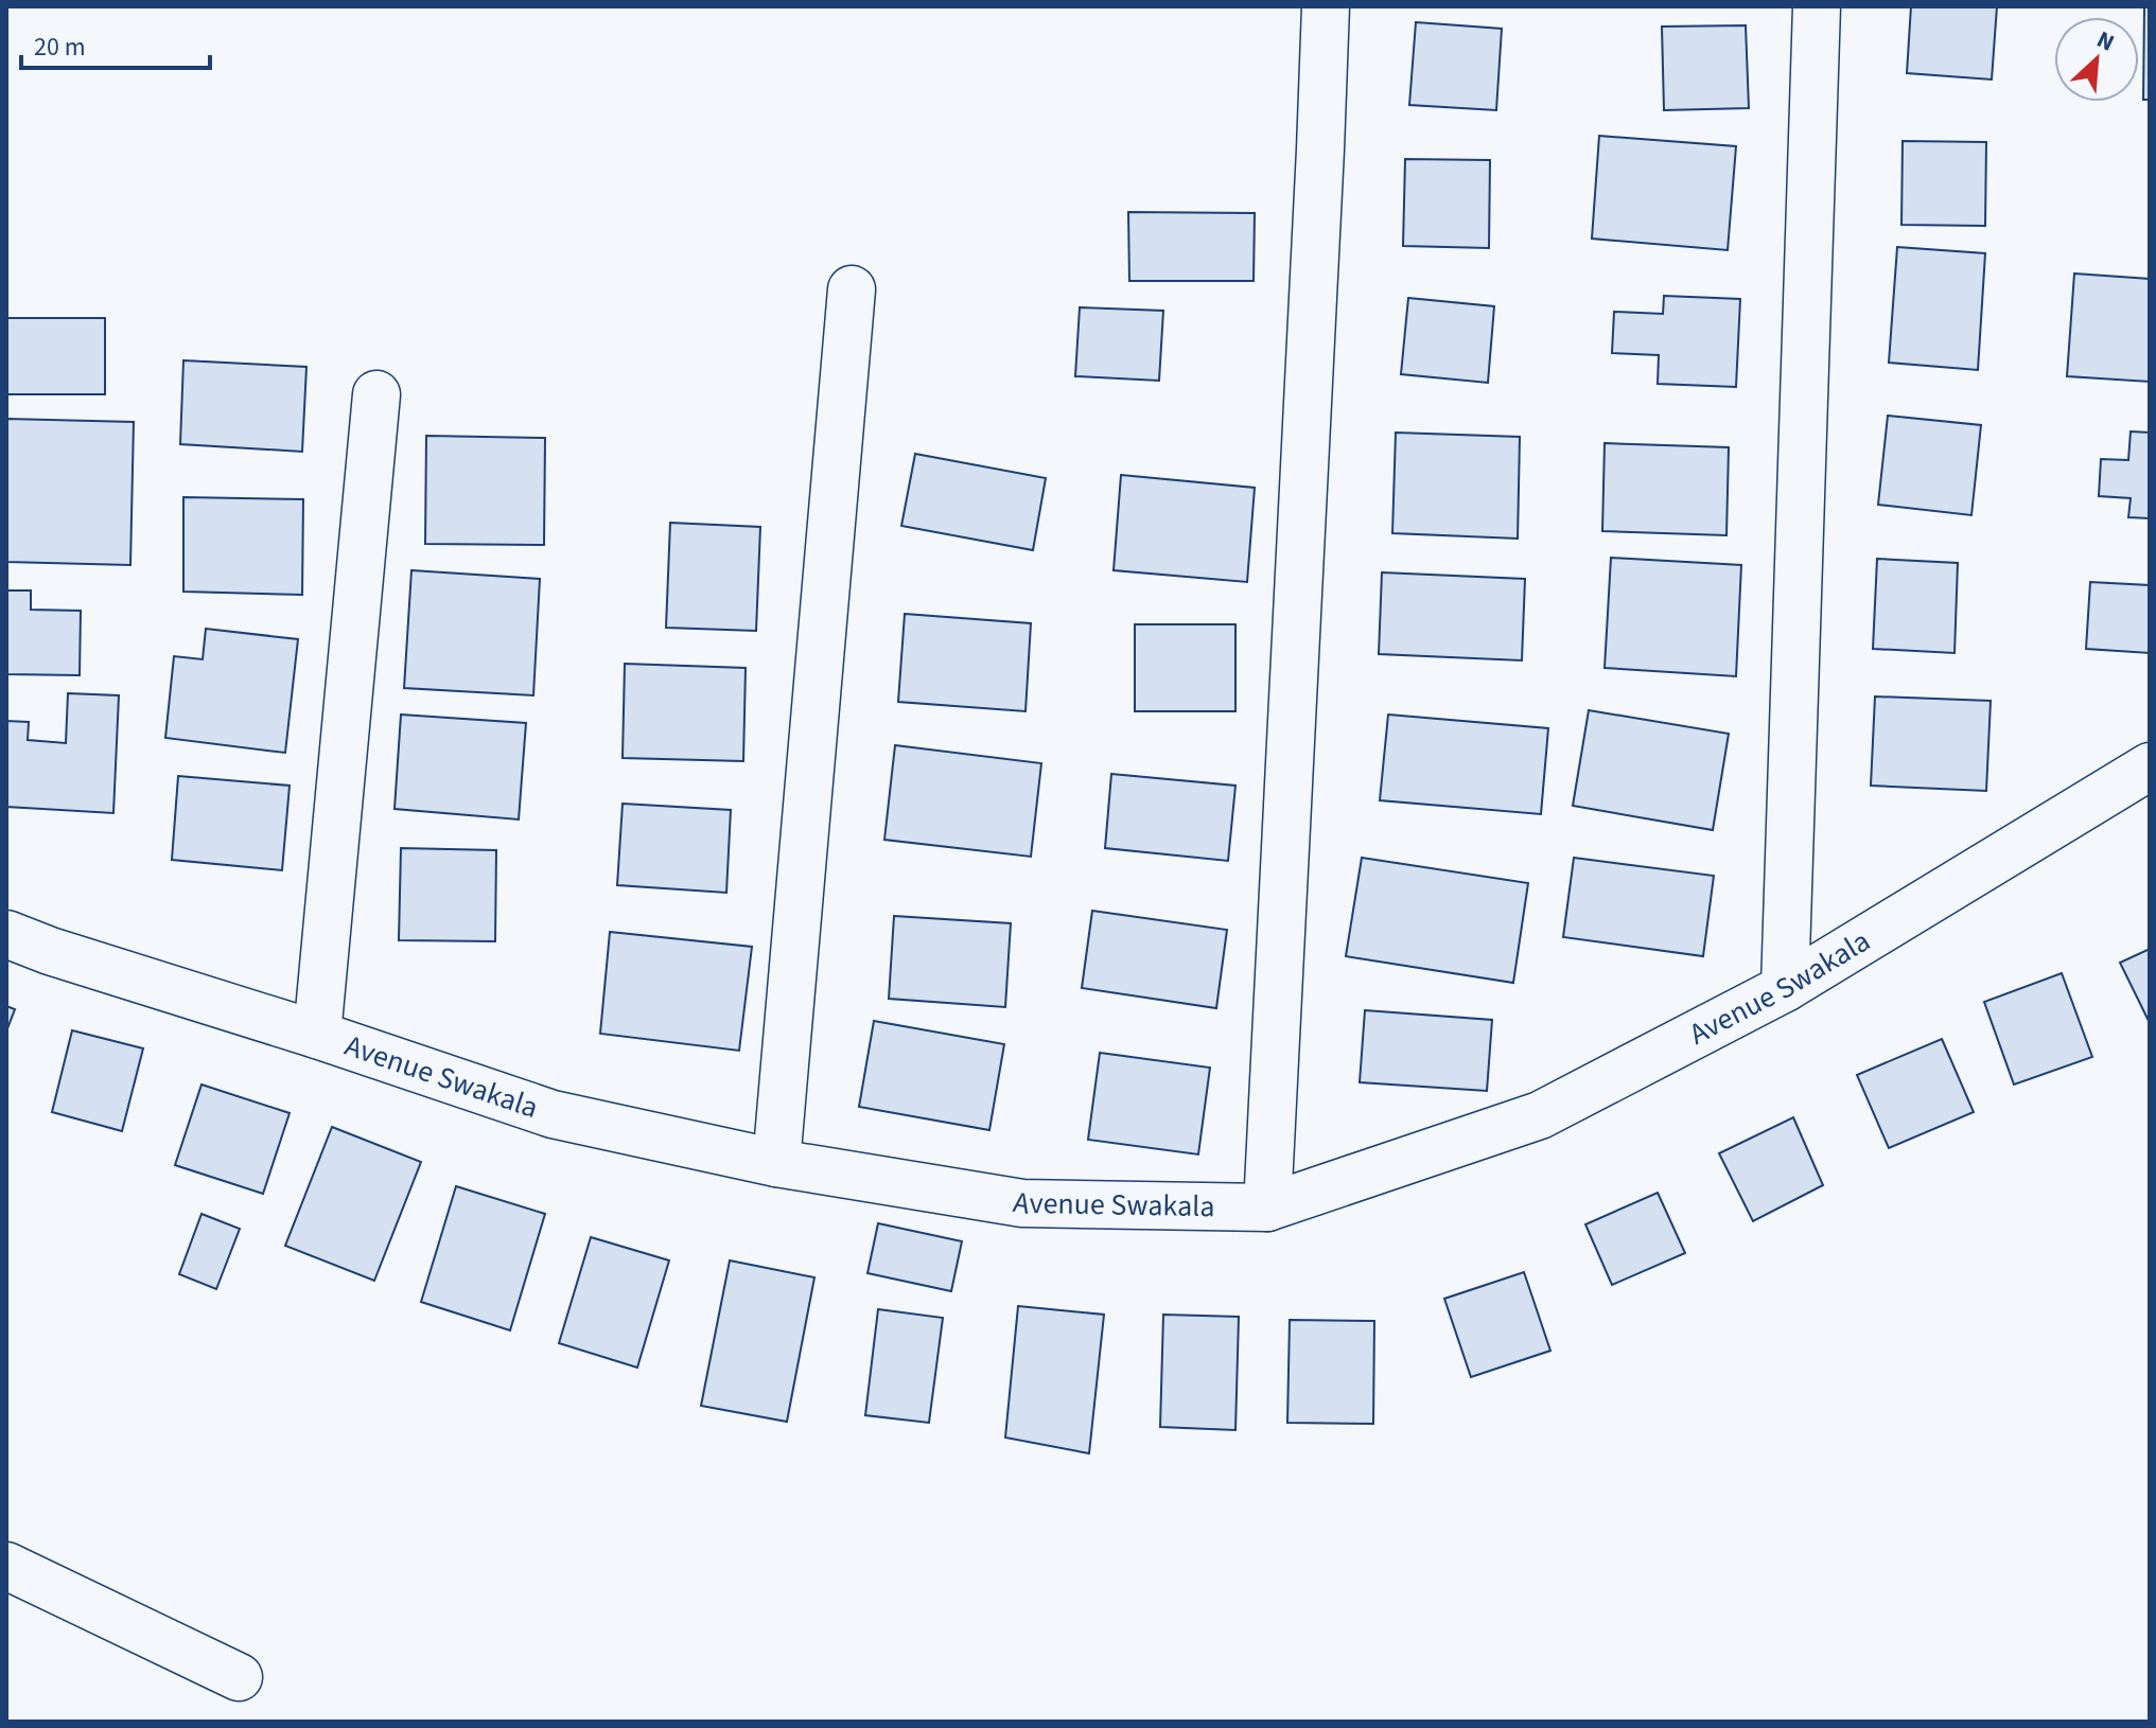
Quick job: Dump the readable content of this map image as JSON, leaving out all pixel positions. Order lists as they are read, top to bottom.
{
  "streets": {
    "street": ["Avenue Swakala"]
  },
  "scale_bar": "20 m",
  "north": "top right"
}
